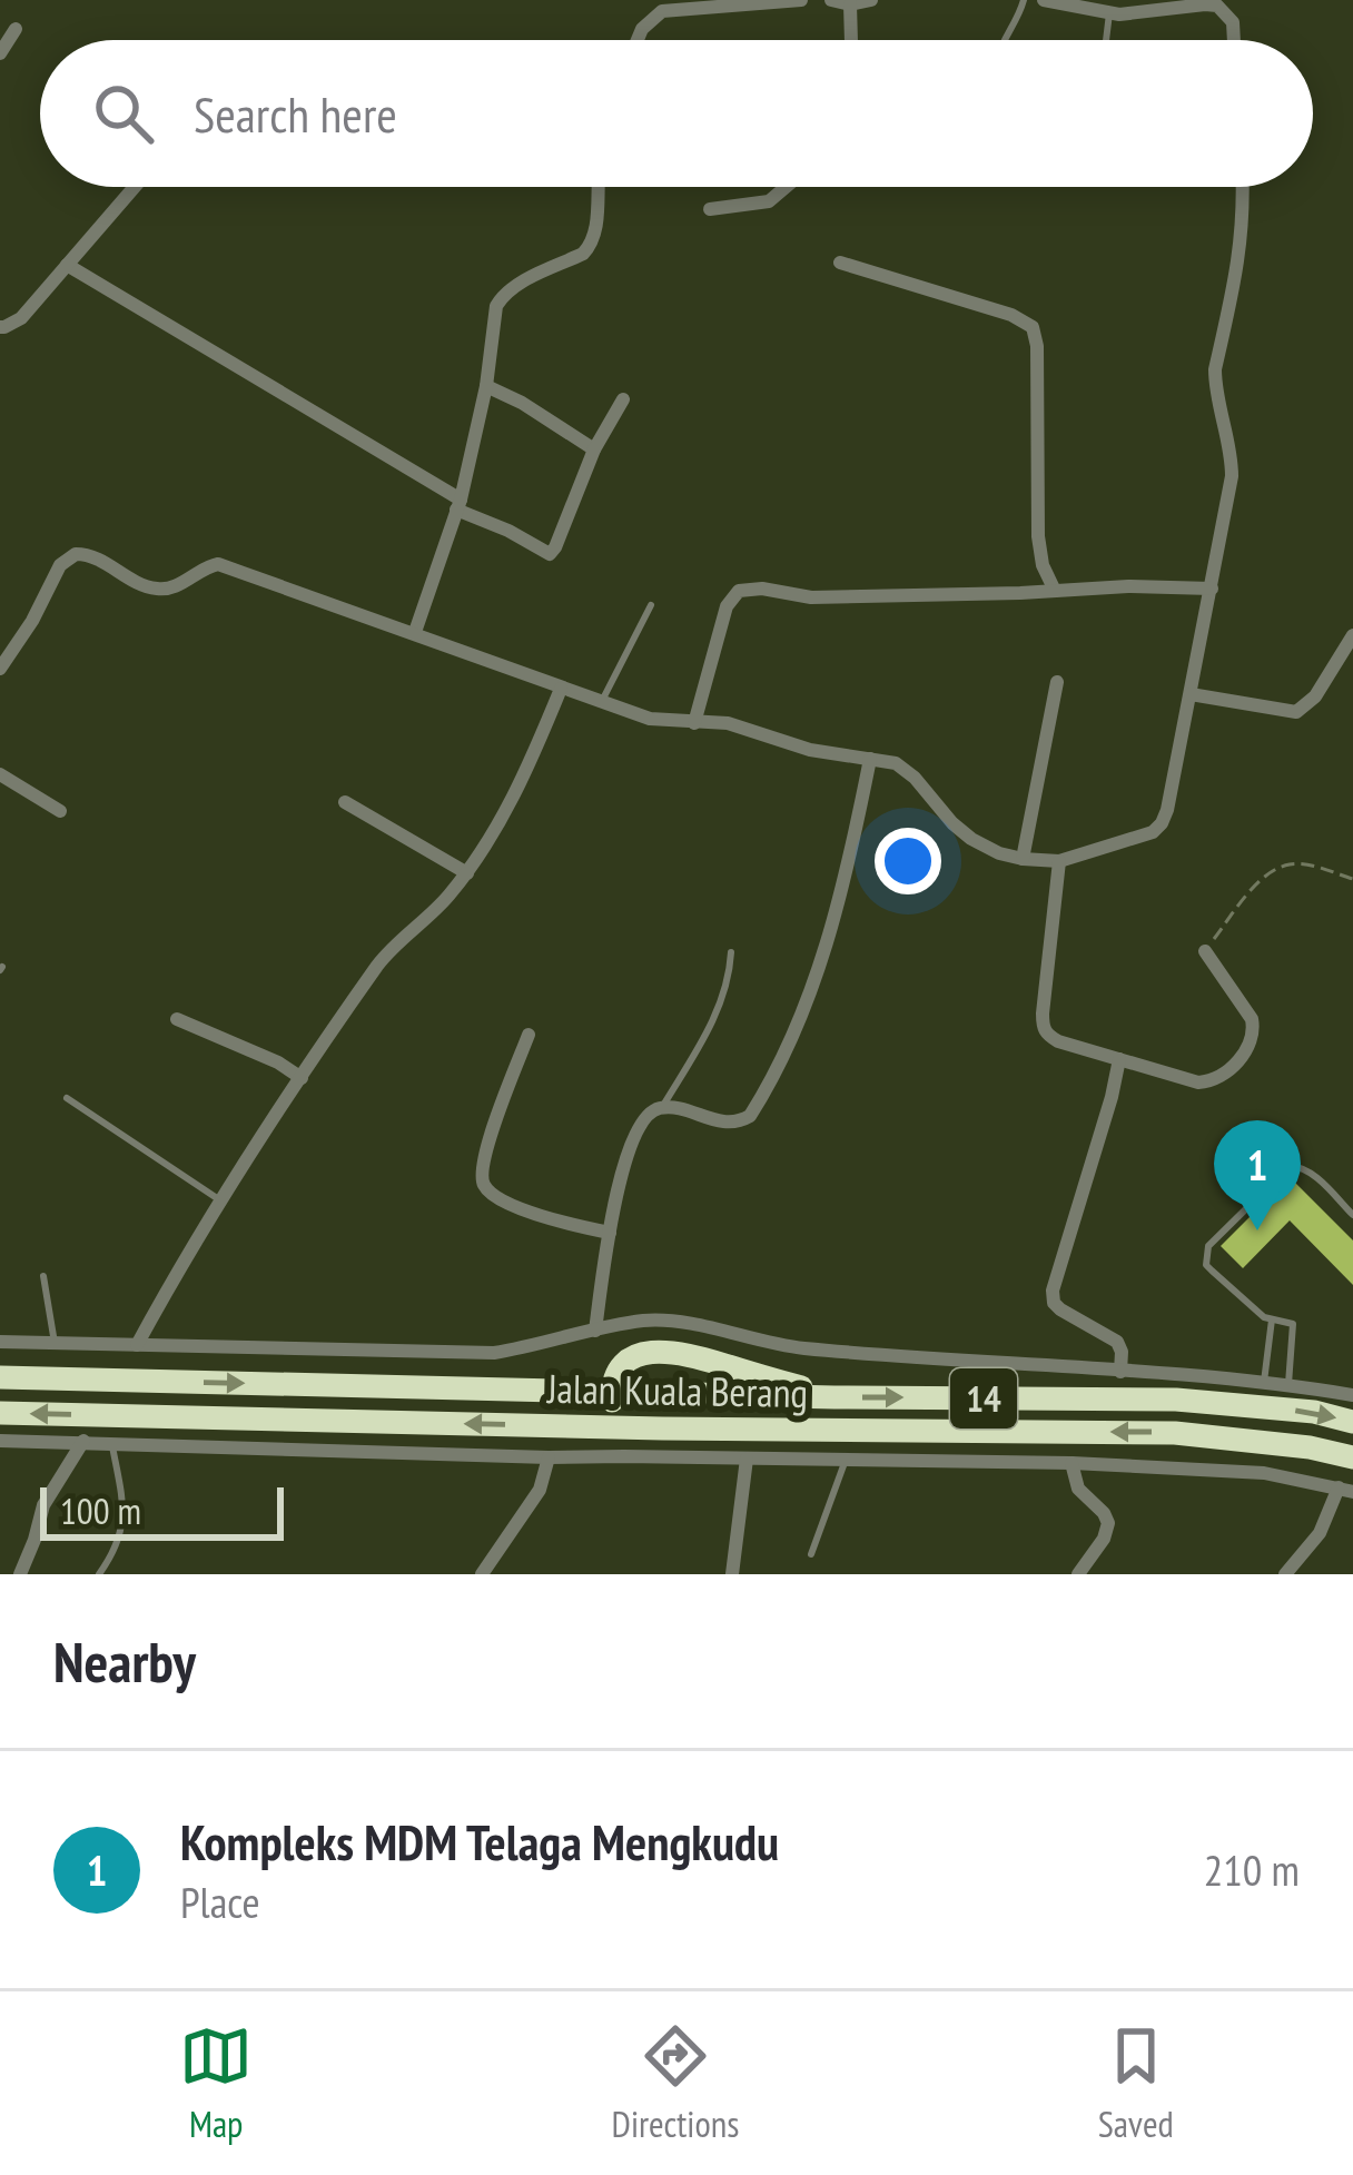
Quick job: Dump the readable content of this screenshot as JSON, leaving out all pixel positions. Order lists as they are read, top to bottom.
{
  "streets": {
    "highway": ["Jalan Kuala Berang", "14"]
  },
  "scale_bar": "100 m",
  "page": {
    "search": "Search here",
    "pins": "1",
    "scale": "100 m",
    "heading": "Nearby",
    "list": [
      {
        "mark": "1",
        "name": "Kompleks MDM Telaga Mengkudu",
        "note": "Place",
        "value": "210 m"
      }
    ],
    "nav": ["Map", "Directions", "Saved"]
  }
}
